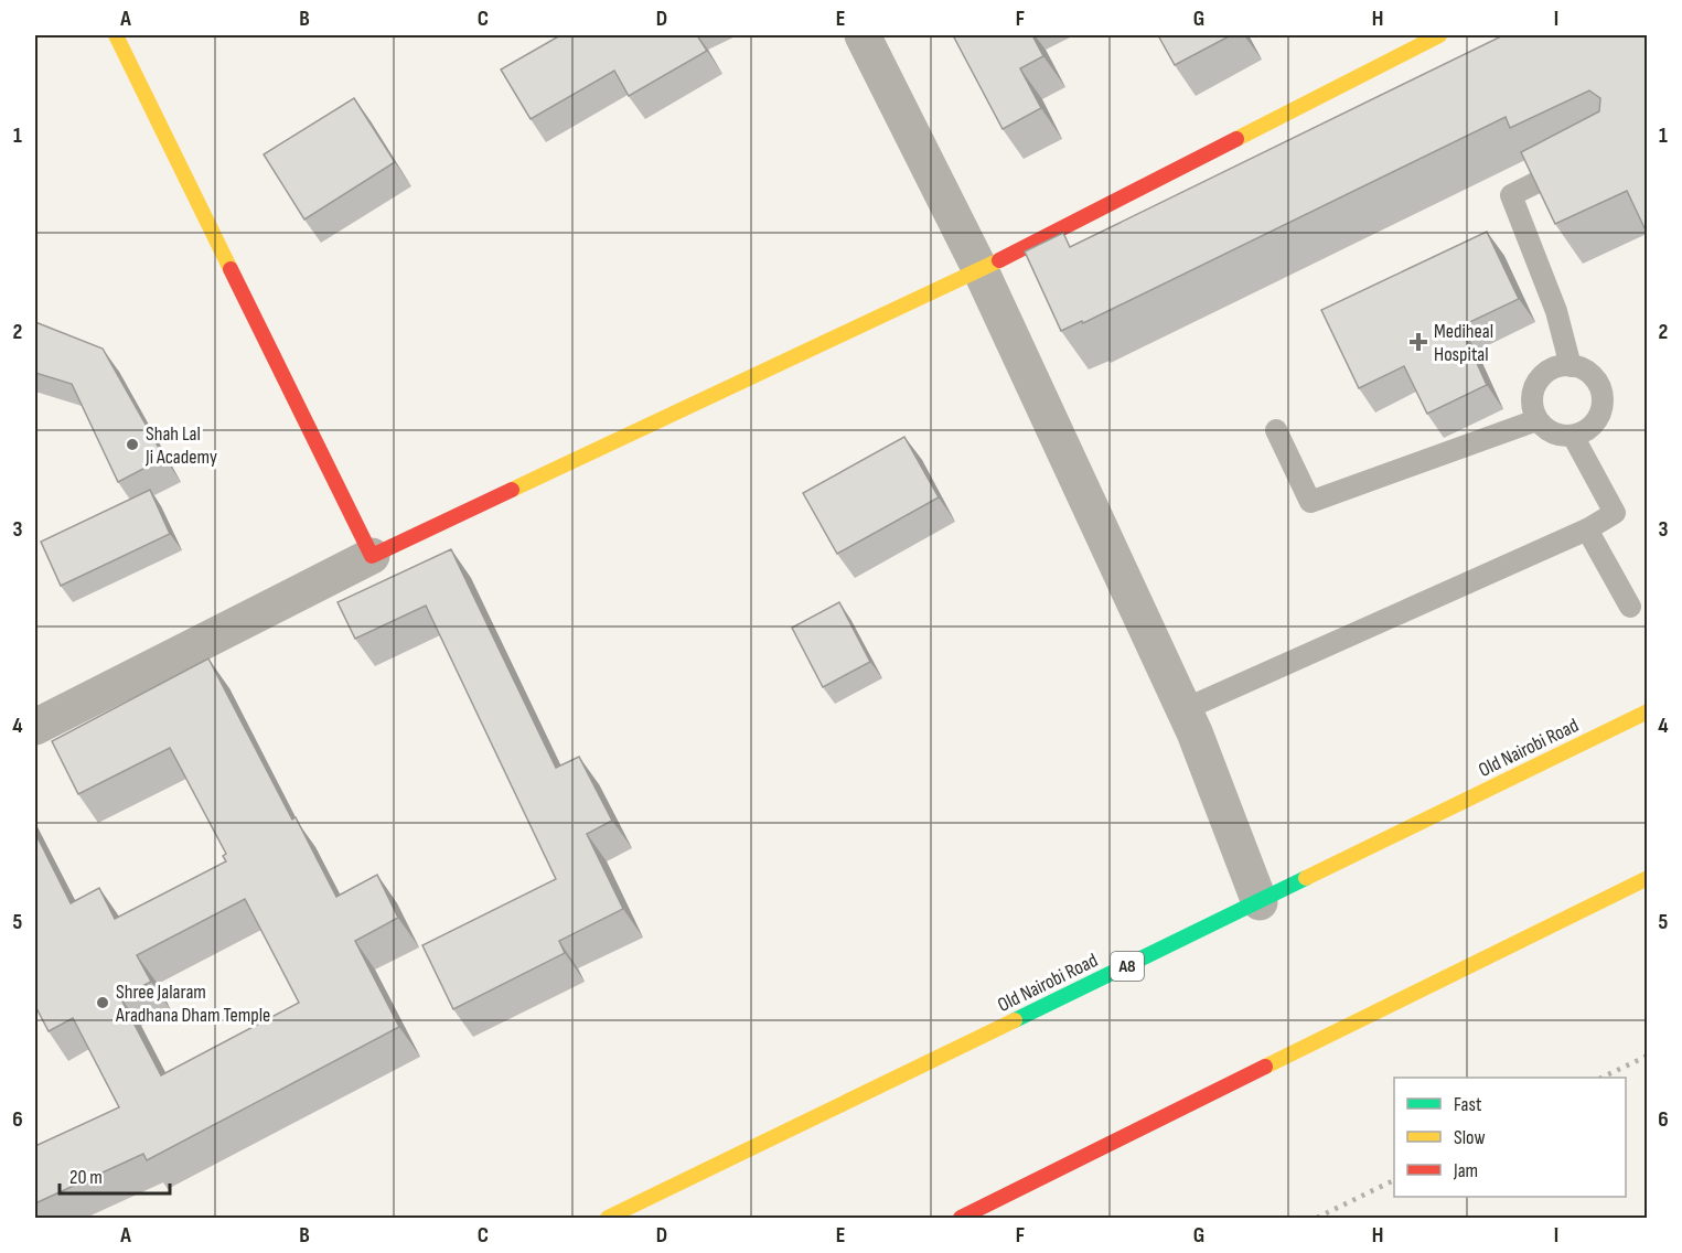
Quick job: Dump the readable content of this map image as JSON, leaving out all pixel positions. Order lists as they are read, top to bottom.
{
  "streets": {
    "main road": ["Old Nairobi Road", "A8"]
  },
  "places": {
    "health": ["Mediheal Hospital"],
    "other": ["Shah Lal Ji Academy", "Shree Jalaram Aradhana Dham Temple"]
  },
  "legend": ["Fast", "Slow", "Jam"],
  "scale_bar": "20 m",
  "grid": {
    "columns": [
      "A",
      "B",
      "C",
      "D",
      "E",
      "F",
      "G",
      "H",
      "I"
    ],
    "rows": [
      "1",
      "2",
      "3",
      "4",
      "5",
      "6"
    ]
  }
}
